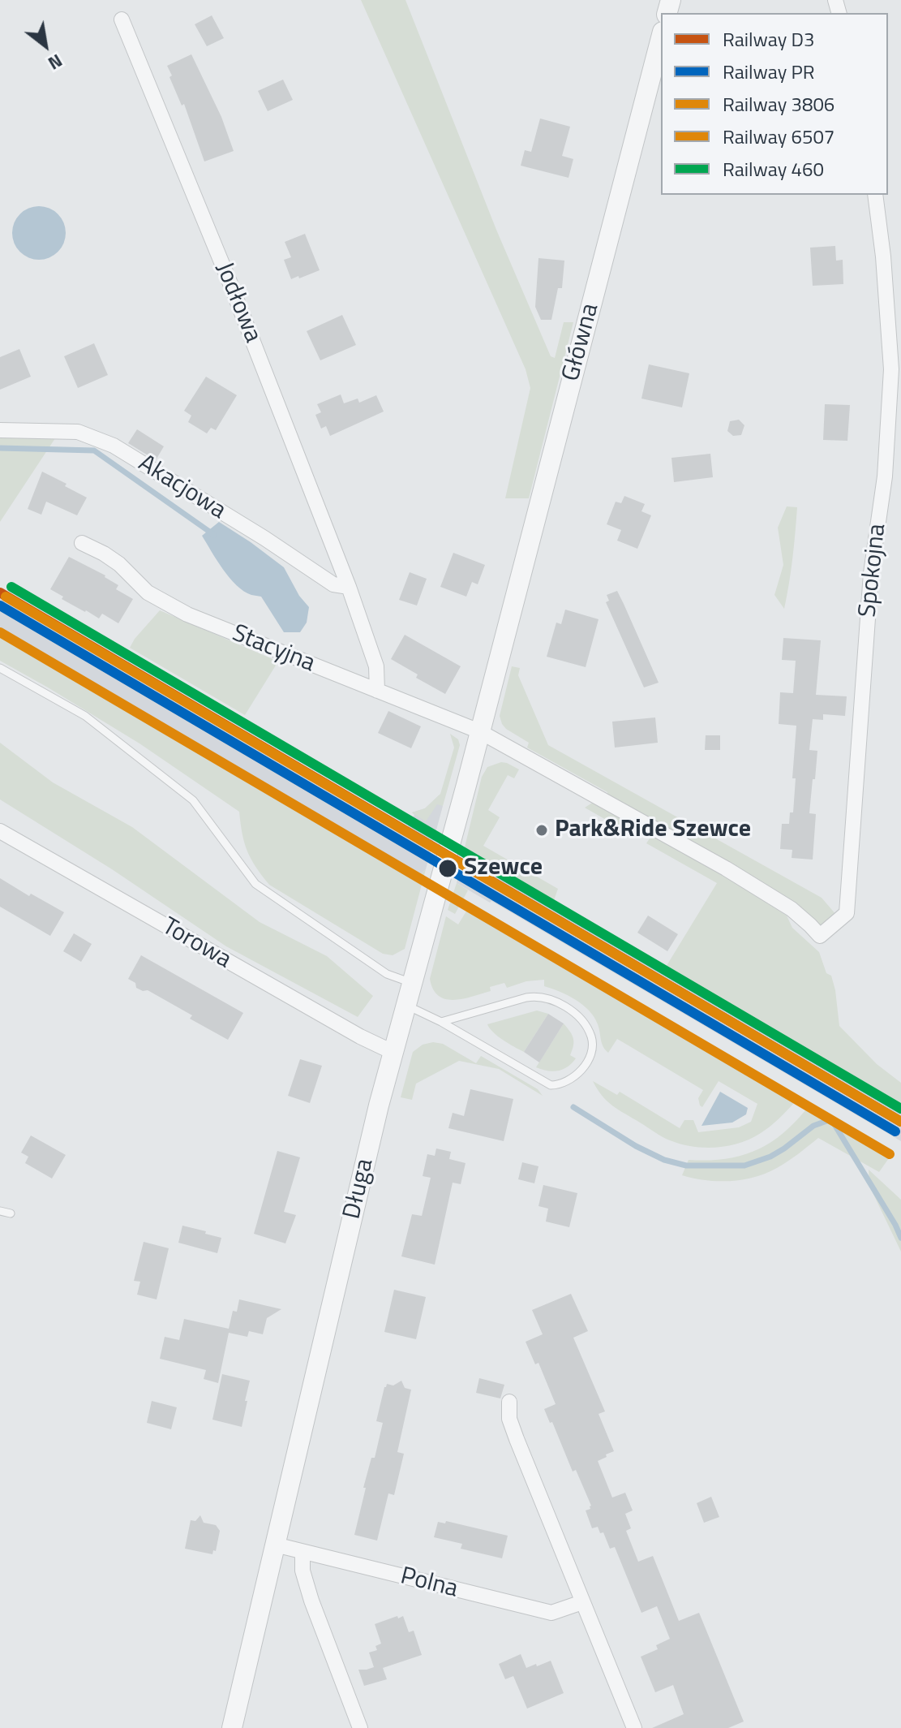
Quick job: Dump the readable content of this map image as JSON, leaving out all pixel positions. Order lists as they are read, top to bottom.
{
  "streets": {
    "street": [
      "Jodłowa",
      "Główna",
      "Akacjowa",
      "Spokojna",
      "Stacyjna",
      "Torowa",
      "Długa",
      "Polna"
    ]
  },
  "crossings": [
    ["Jodłowa", "Akacjowa"],
    ["Jodłowa", "Stacyjna"],
    ["Główna", "Długa"],
    ["Spokojna", "Stacyjna"],
    ["Stacyjna", "Długa"],
    ["Torowa", "Długa"],
    ["Długa", "Polna"]
  ],
  "places": ["Park&Ride Szewce", "Szewce"],
  "lines": [
    "rail line 460",
    "rail line D3",
    "rail line 3806",
    "rail line PR",
    "rail line 6507"
  ],
  "legend": [
    "Railway D3",
    "Railway PR",
    "Railway 3806",
    "Railway 6507",
    "Railway 460"
  ],
  "north": "bottom right"
}
